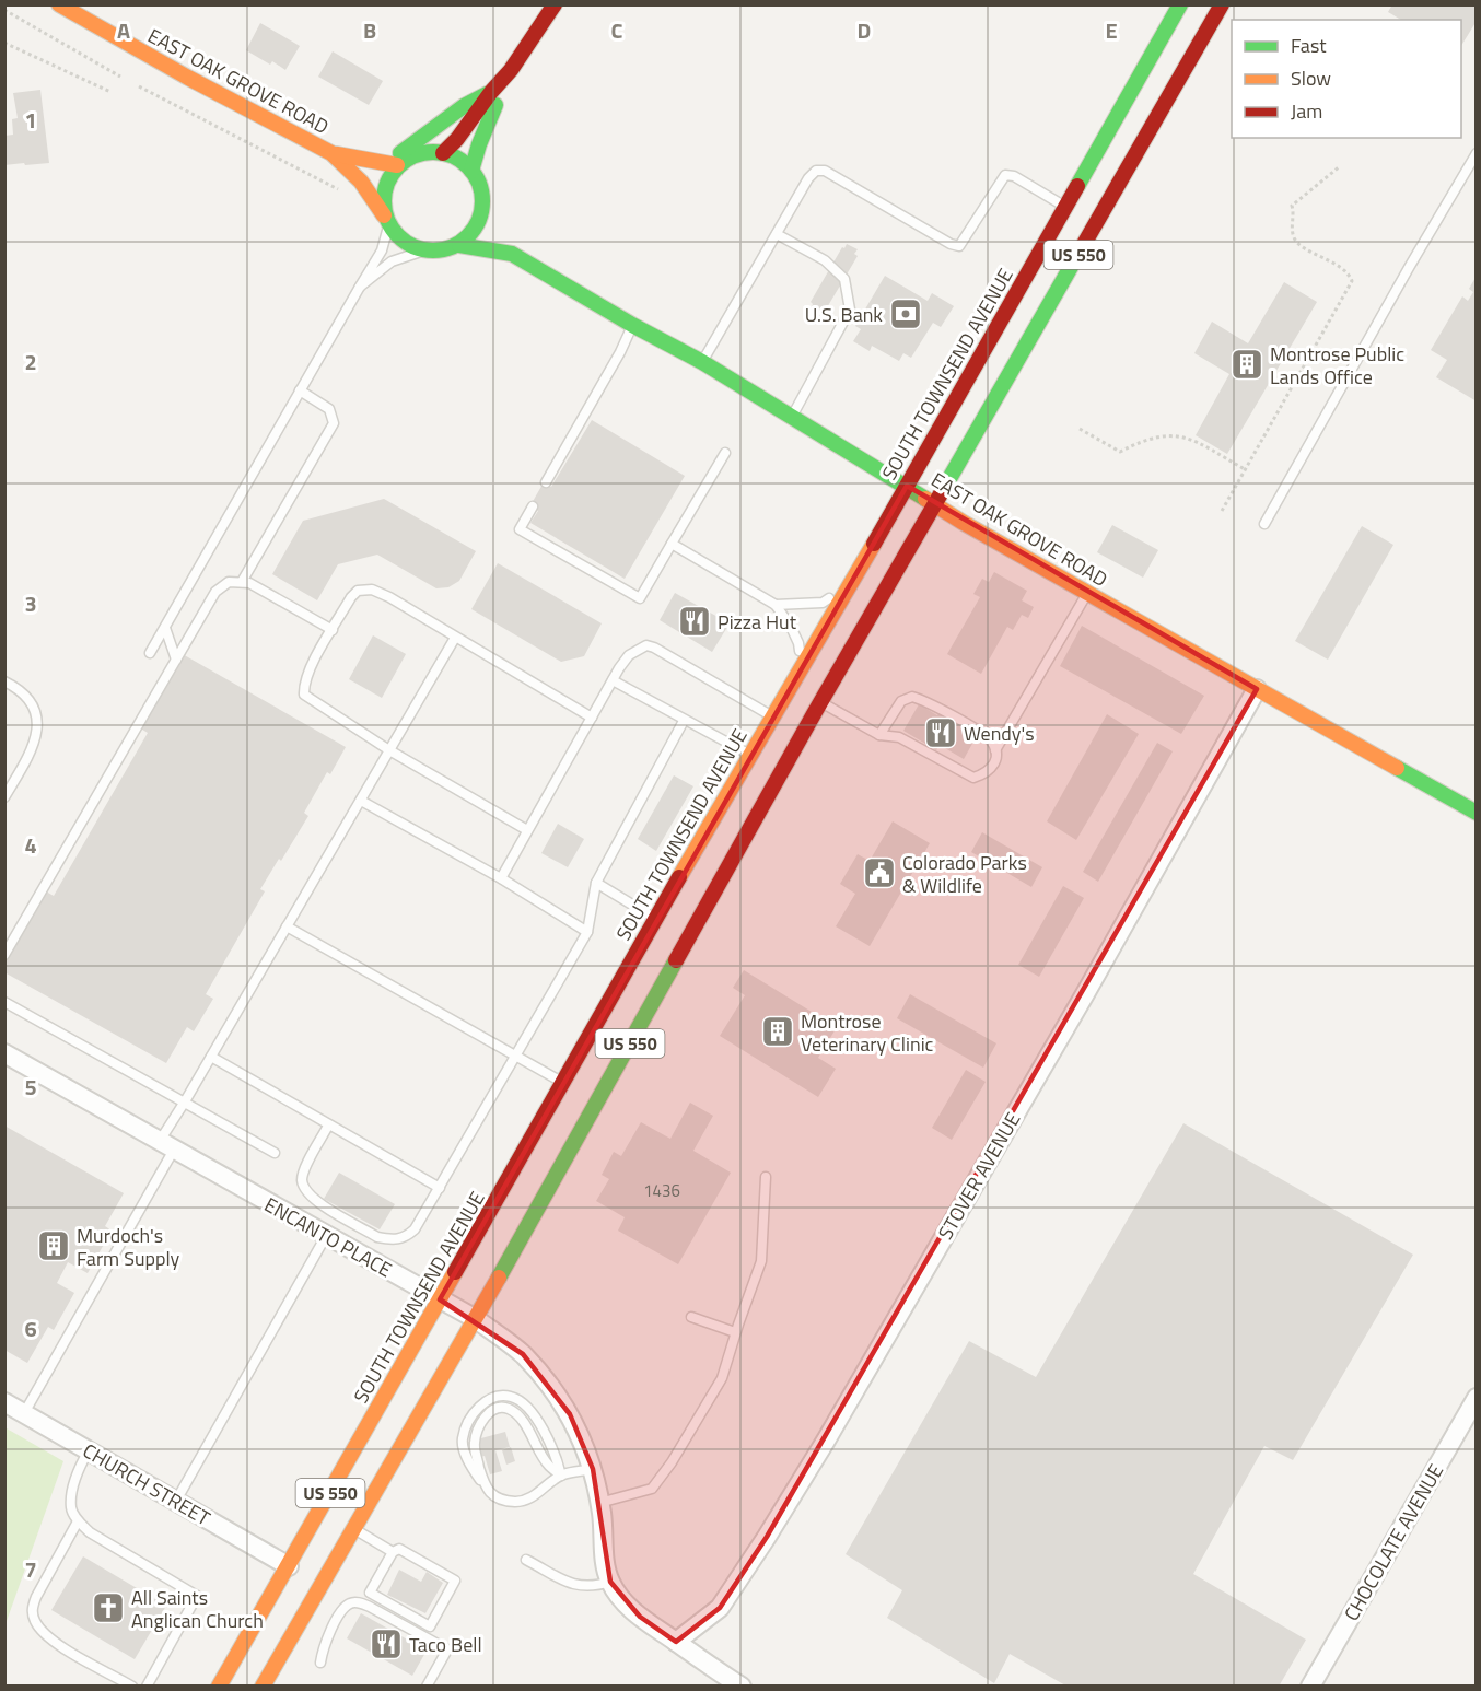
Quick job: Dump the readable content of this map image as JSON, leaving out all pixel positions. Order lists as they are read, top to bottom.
{
  "streets": {
    "main road": ["EAST OAK GROVE ROAD", "US 550", "SOUTH TOWNSEND AVENUE"],
    "street": [
      "STOVER AVENUE",
      "ENCANTO PLACE",
      "CHURCH STREET",
      "CHOCOLATE AVENUE"
    ]
  },
  "crossings": [
    ["EAST OAK GROVE ROAD", "US 550"],
    ["EAST OAK GROVE ROAD", "SOUTH TOWNSEND AVENUE"],
    ["EAST OAK GROVE ROAD", "STOVER AVENUE"],
    ["US 550", "ENCANTO PLACE"],
    ["SOUTH TOWNSEND AVENUE", "ENCANTO PLACE"],
    ["SOUTH TOWNSEND AVENUE", "CHURCH STREET"],
    ["STOVER AVENUE", "ENCANTO PLACE"]
  ],
  "places": {
    "bank": ["U.S. Bank"],
    "building": ["Montrose Public Lands Office", "Montrose Veterinary Clinic", "Murdoch's Farm Supply"],
    "restaurant": ["Pizza Hut", "Wendy's", "Taco Bell"],
    "public building": ["Colorado Parks & Wildlife"],
    "church": ["All Saints Anglican Church"]
  },
  "house_numbers": ["1436"],
  "legend": ["Fast", "Slow", "Jam"],
  "grid": {
    "columns": [
      "A",
      "B",
      "C",
      "D",
      "E"
    ],
    "rows": [
      "1",
      "2",
      "3",
      "4",
      "5",
      "6",
      "7"
    ]
  }
}
